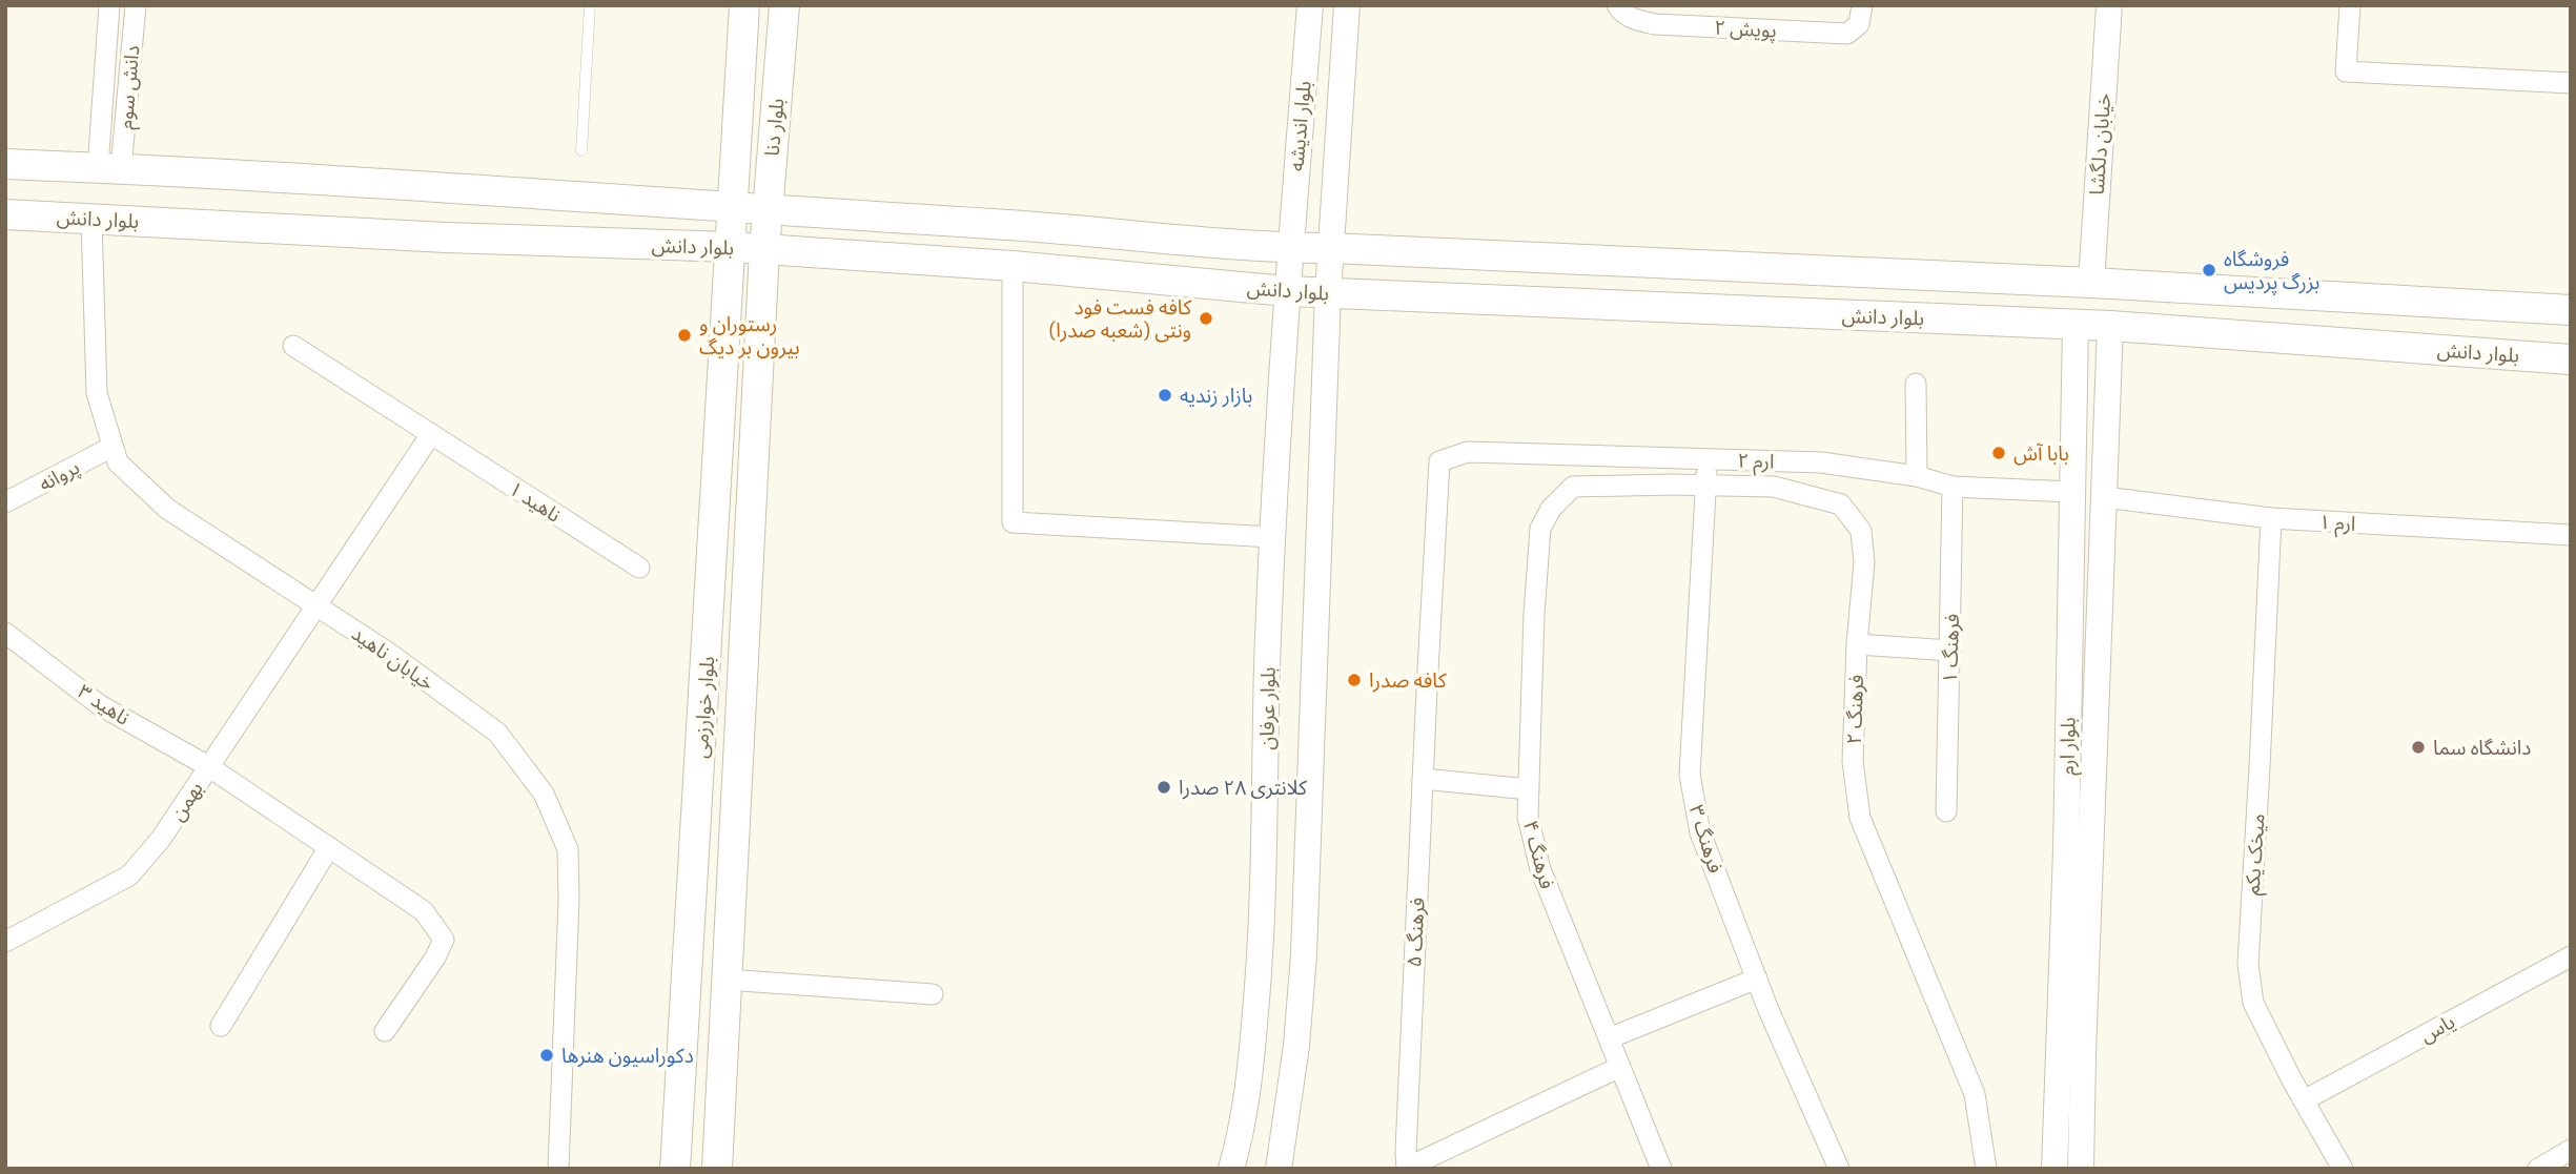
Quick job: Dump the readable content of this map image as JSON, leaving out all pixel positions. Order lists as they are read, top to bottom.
{
  "streets": {
    "main road": ["بلوار دنا", "بلوار دانش", "بلوار خوارزمی"],
    "street": [
      "پویش ۲",
      "دانش سوم",
      "بلوار اندیشه",
      "خیابان دلگشا",
      "ارم ۲",
      "پروانه",
      "ناهید ۱",
      "ارم ۱",
      "فرهنگ ۱",
      "خیابان ناهید",
      "ناهید ۳",
      "بلوار عرفان",
      "فرهنگ ۲",
      "بلوار ارم",
      "بهمن",
      "فرهنگ ۳",
      "فرهنگ ۴",
      "میخک یکم",
      "فرهنگ ۵",
      "یاس"
    ]
  },
  "crossings": [
    ["دانش سوم", "بلوار دانش"],
    ["بلوار اندیشه", "بلوار دانش"],
    ["بلوار اندیشه", "بلوار عرفان"],
    ["بلوار دنا", "بلوار دانش"],
    ["بلوار دنا", "بلوار خوارزمی"],
    ["خیابان دلگشا", "بلوار دانش"],
    ["بلوار دانش", "خیابان ناهید"],
    ["بلوار دانش", "بلوار خوارزمی"],
    ["بلوار دانش", "بلوار عرفان"],
    ["بلوار دانش", "بلوار ارم"],
    ["ارم ۲", "فرهنگ ۱"],
    ["ارم ۲", "بلوار ارم"],
    ["ارم ۲", "فرهنگ ۳"],
    ["ارم ۲", "فرهنگ ۵"],
    ["پروانه", "خیابان ناهید"],
    ["ارم ۱", "بلوار ارم"],
    ["ارم ۱", "میخک یکم"],
    ["خیابان ناهید", "بهمن"],
    ["ناهید ۳", "بهمن"],
    ["فرهنگ ۲", "فرهنگ ۳"],
    ["فرهنگ ۲", "فرهنگ ۴"],
    ["فرهنگ ۴", "فرهنگ ۵"],
    ["میخک یکم", "یاس"]
  ],
  "places": [
    "فروشگاه بزرگ پردیس",
    "کافه فست فود ونتی (شعبه صدرا)",
    "رستوران و بیرون بر دیگ",
    "بازار زندیه",
    "بابا آش",
    "کافه صدرا",
    "دانشگاه سما",
    "کلانتری ۲۸ صدرا",
    "دکوراسیون هنرها"
  ]
}
